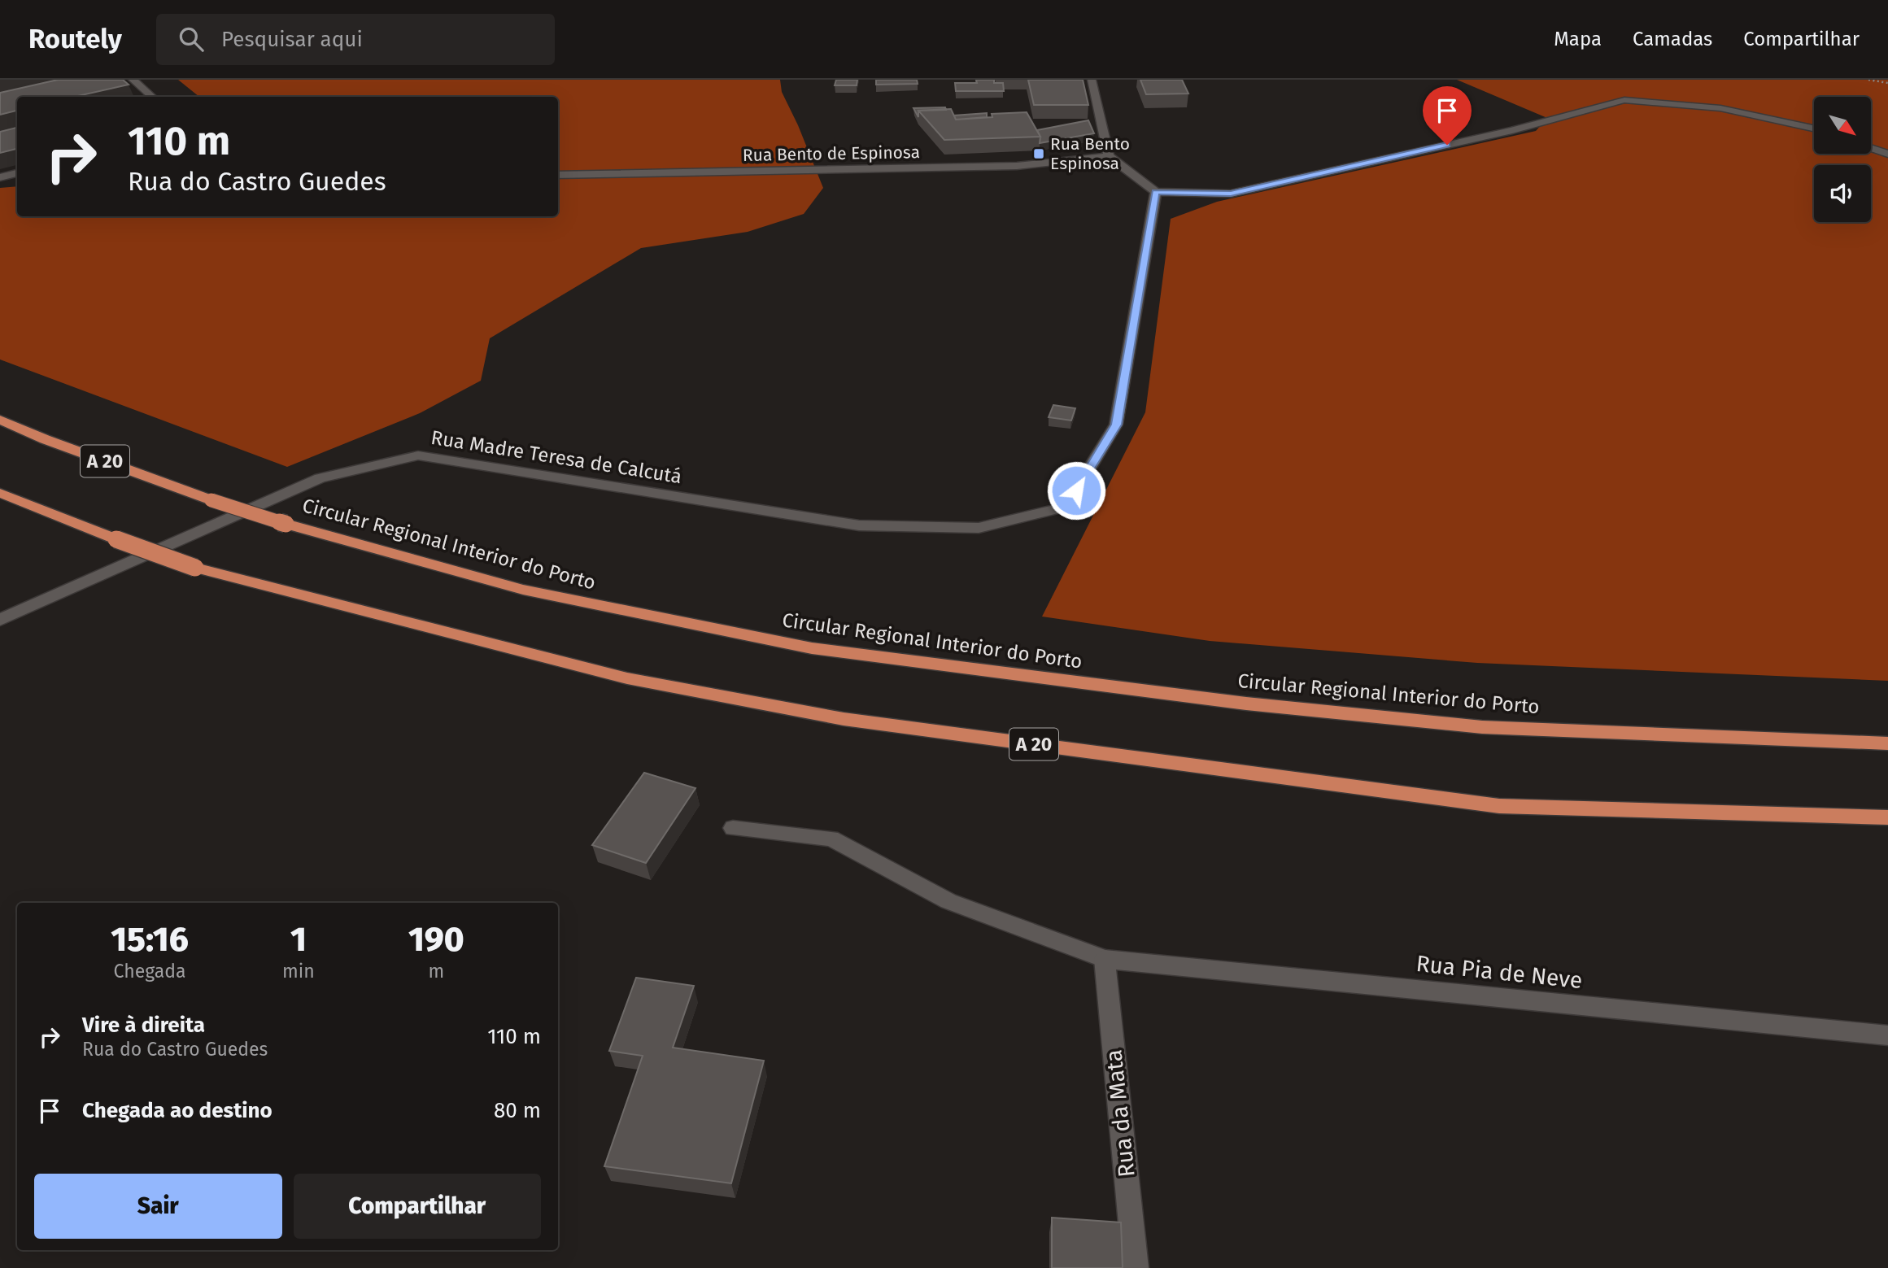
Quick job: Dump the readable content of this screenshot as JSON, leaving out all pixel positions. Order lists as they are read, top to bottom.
{
  "streets": {
    "highway": ["A 20", "Circular Regional Interior do Porto"],
    "street": [
      "Rua Bento de Espinosa",
      "Rua Madre Teresa de Calcutá",
      "Rua Pia de Neve",
      "Rua da Mata"
    ]
  },
  "crossings": [
    ["Rua Pia de Neve", "Rua da Mata"]
  ],
  "places": {
    "transit": ["Rua Bento Espinosa"]
  },
  "north": "bottom right",
  "page": {
    "header": "Routely",
    "search": "Pesquisar aqui",
    "nav": ["Mapa", "Camadas", "Compartilhar"],
    "turn": ["110 m", "Rua do Castro Guedes"],
    "eta": [
      "15:16",
      "Chegada",
      "1",
      "min",
      "190",
      "m"
    ],
    "list": [
      {
        "name": "Vire à direita",
        "note": "Rua do Castro Guedes",
        "value": "110 m"
      },
      {
        "name": "Chegada ao destino",
        "value": "80 m"
      }
    ],
    "buttons": ["Sair", "Compartilhar"]
  }
}
